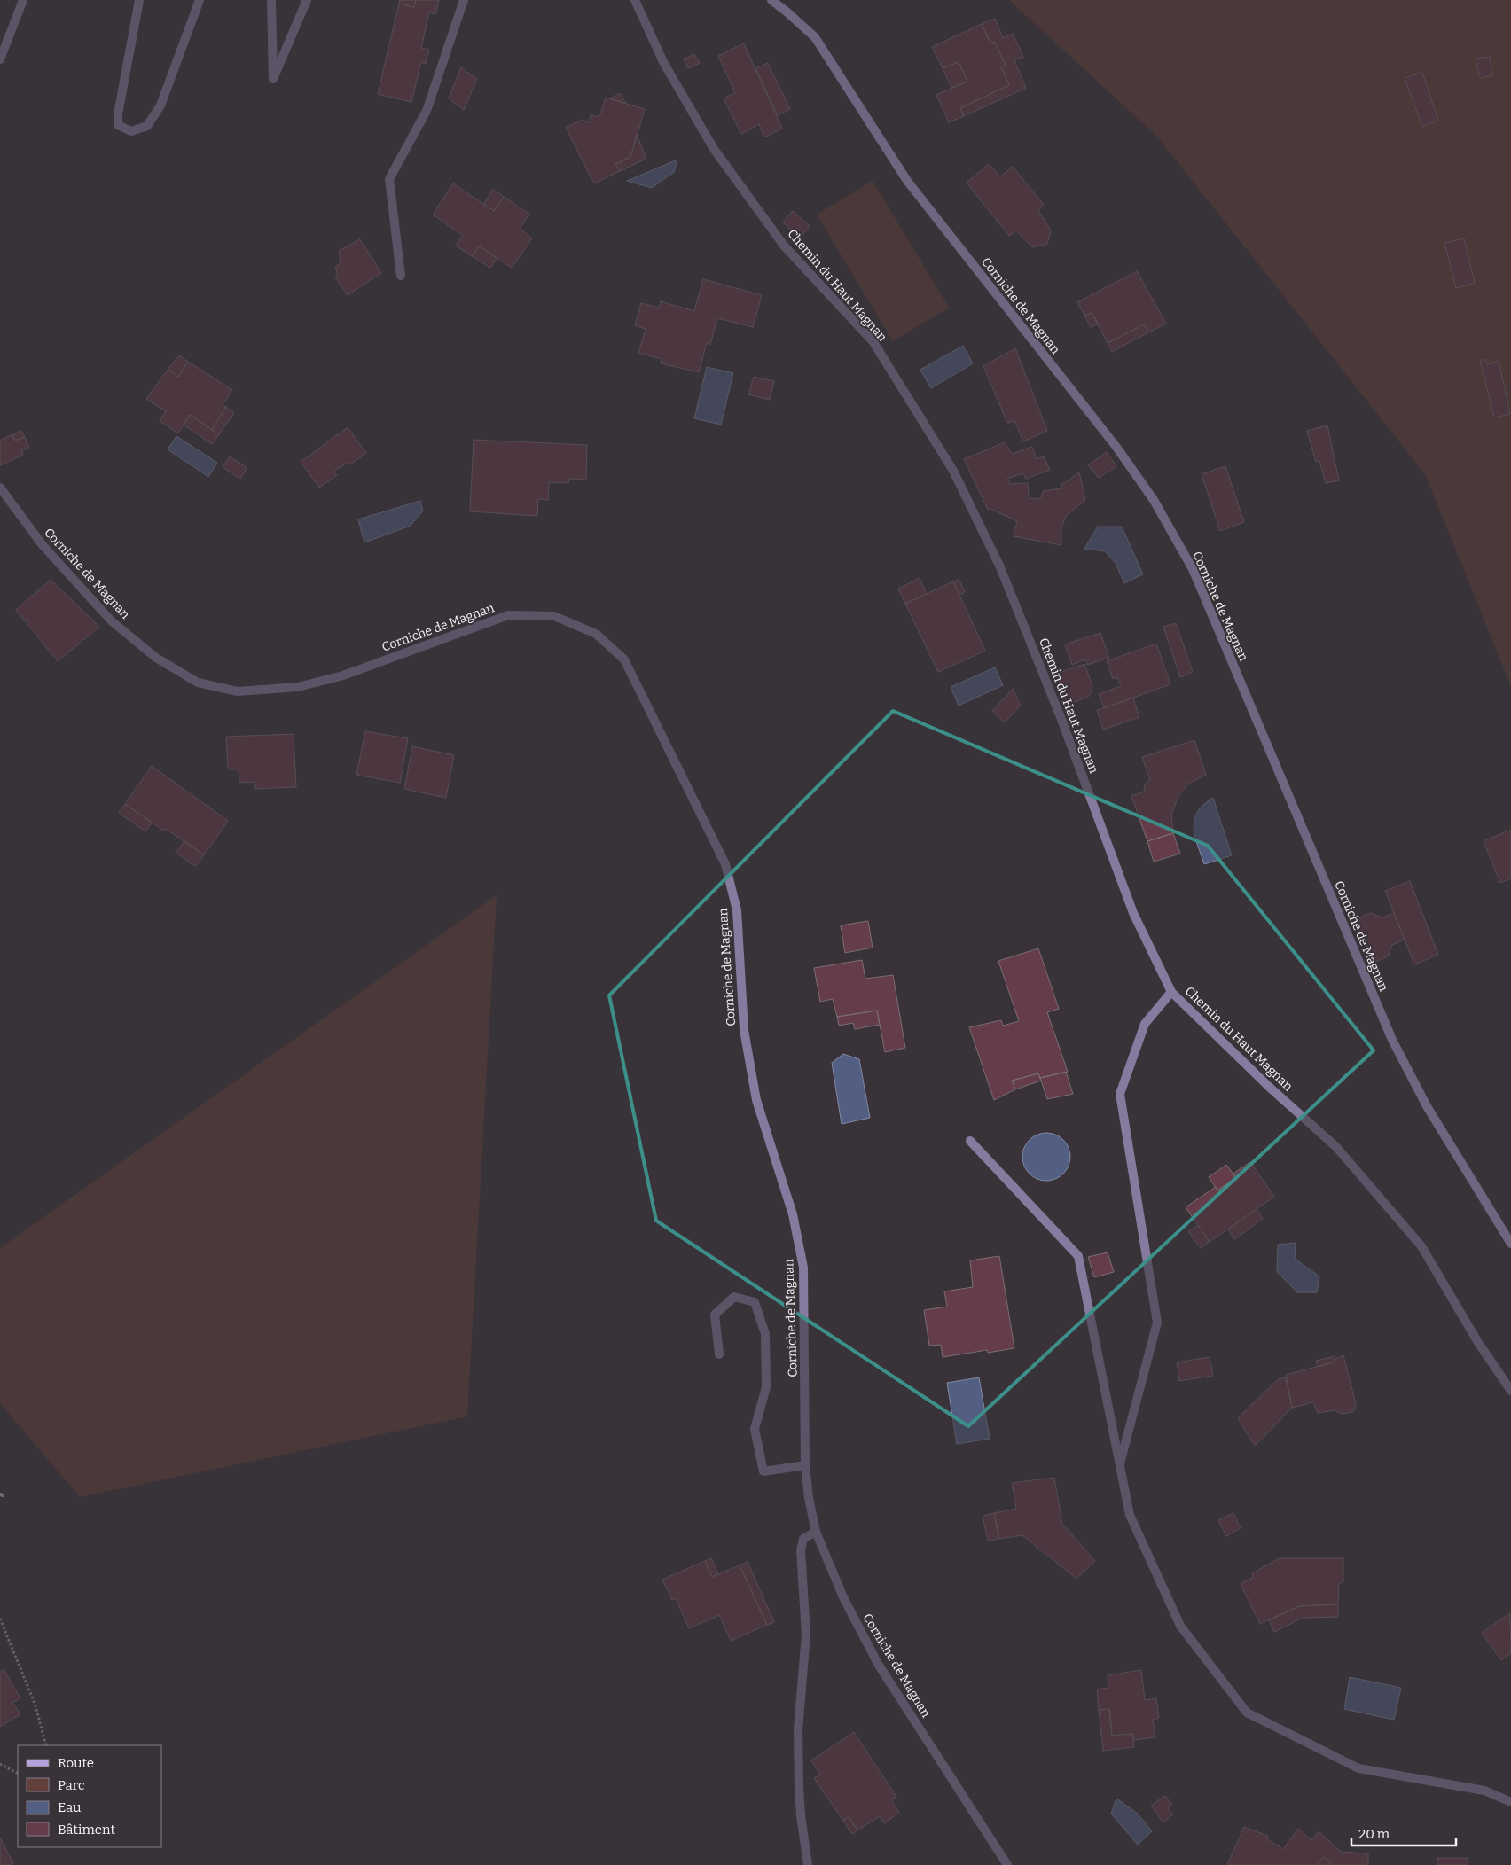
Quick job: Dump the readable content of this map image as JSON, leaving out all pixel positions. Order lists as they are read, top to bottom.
{
  "streets": {
    "street": ["Chemin du Haut Magnan", "Corniche de Magnan"]
  },
  "legend": [
    "Route",
    "Parc",
    "Eau",
    "Bâtiment"
  ],
  "scale_bar": "20 m"
}
